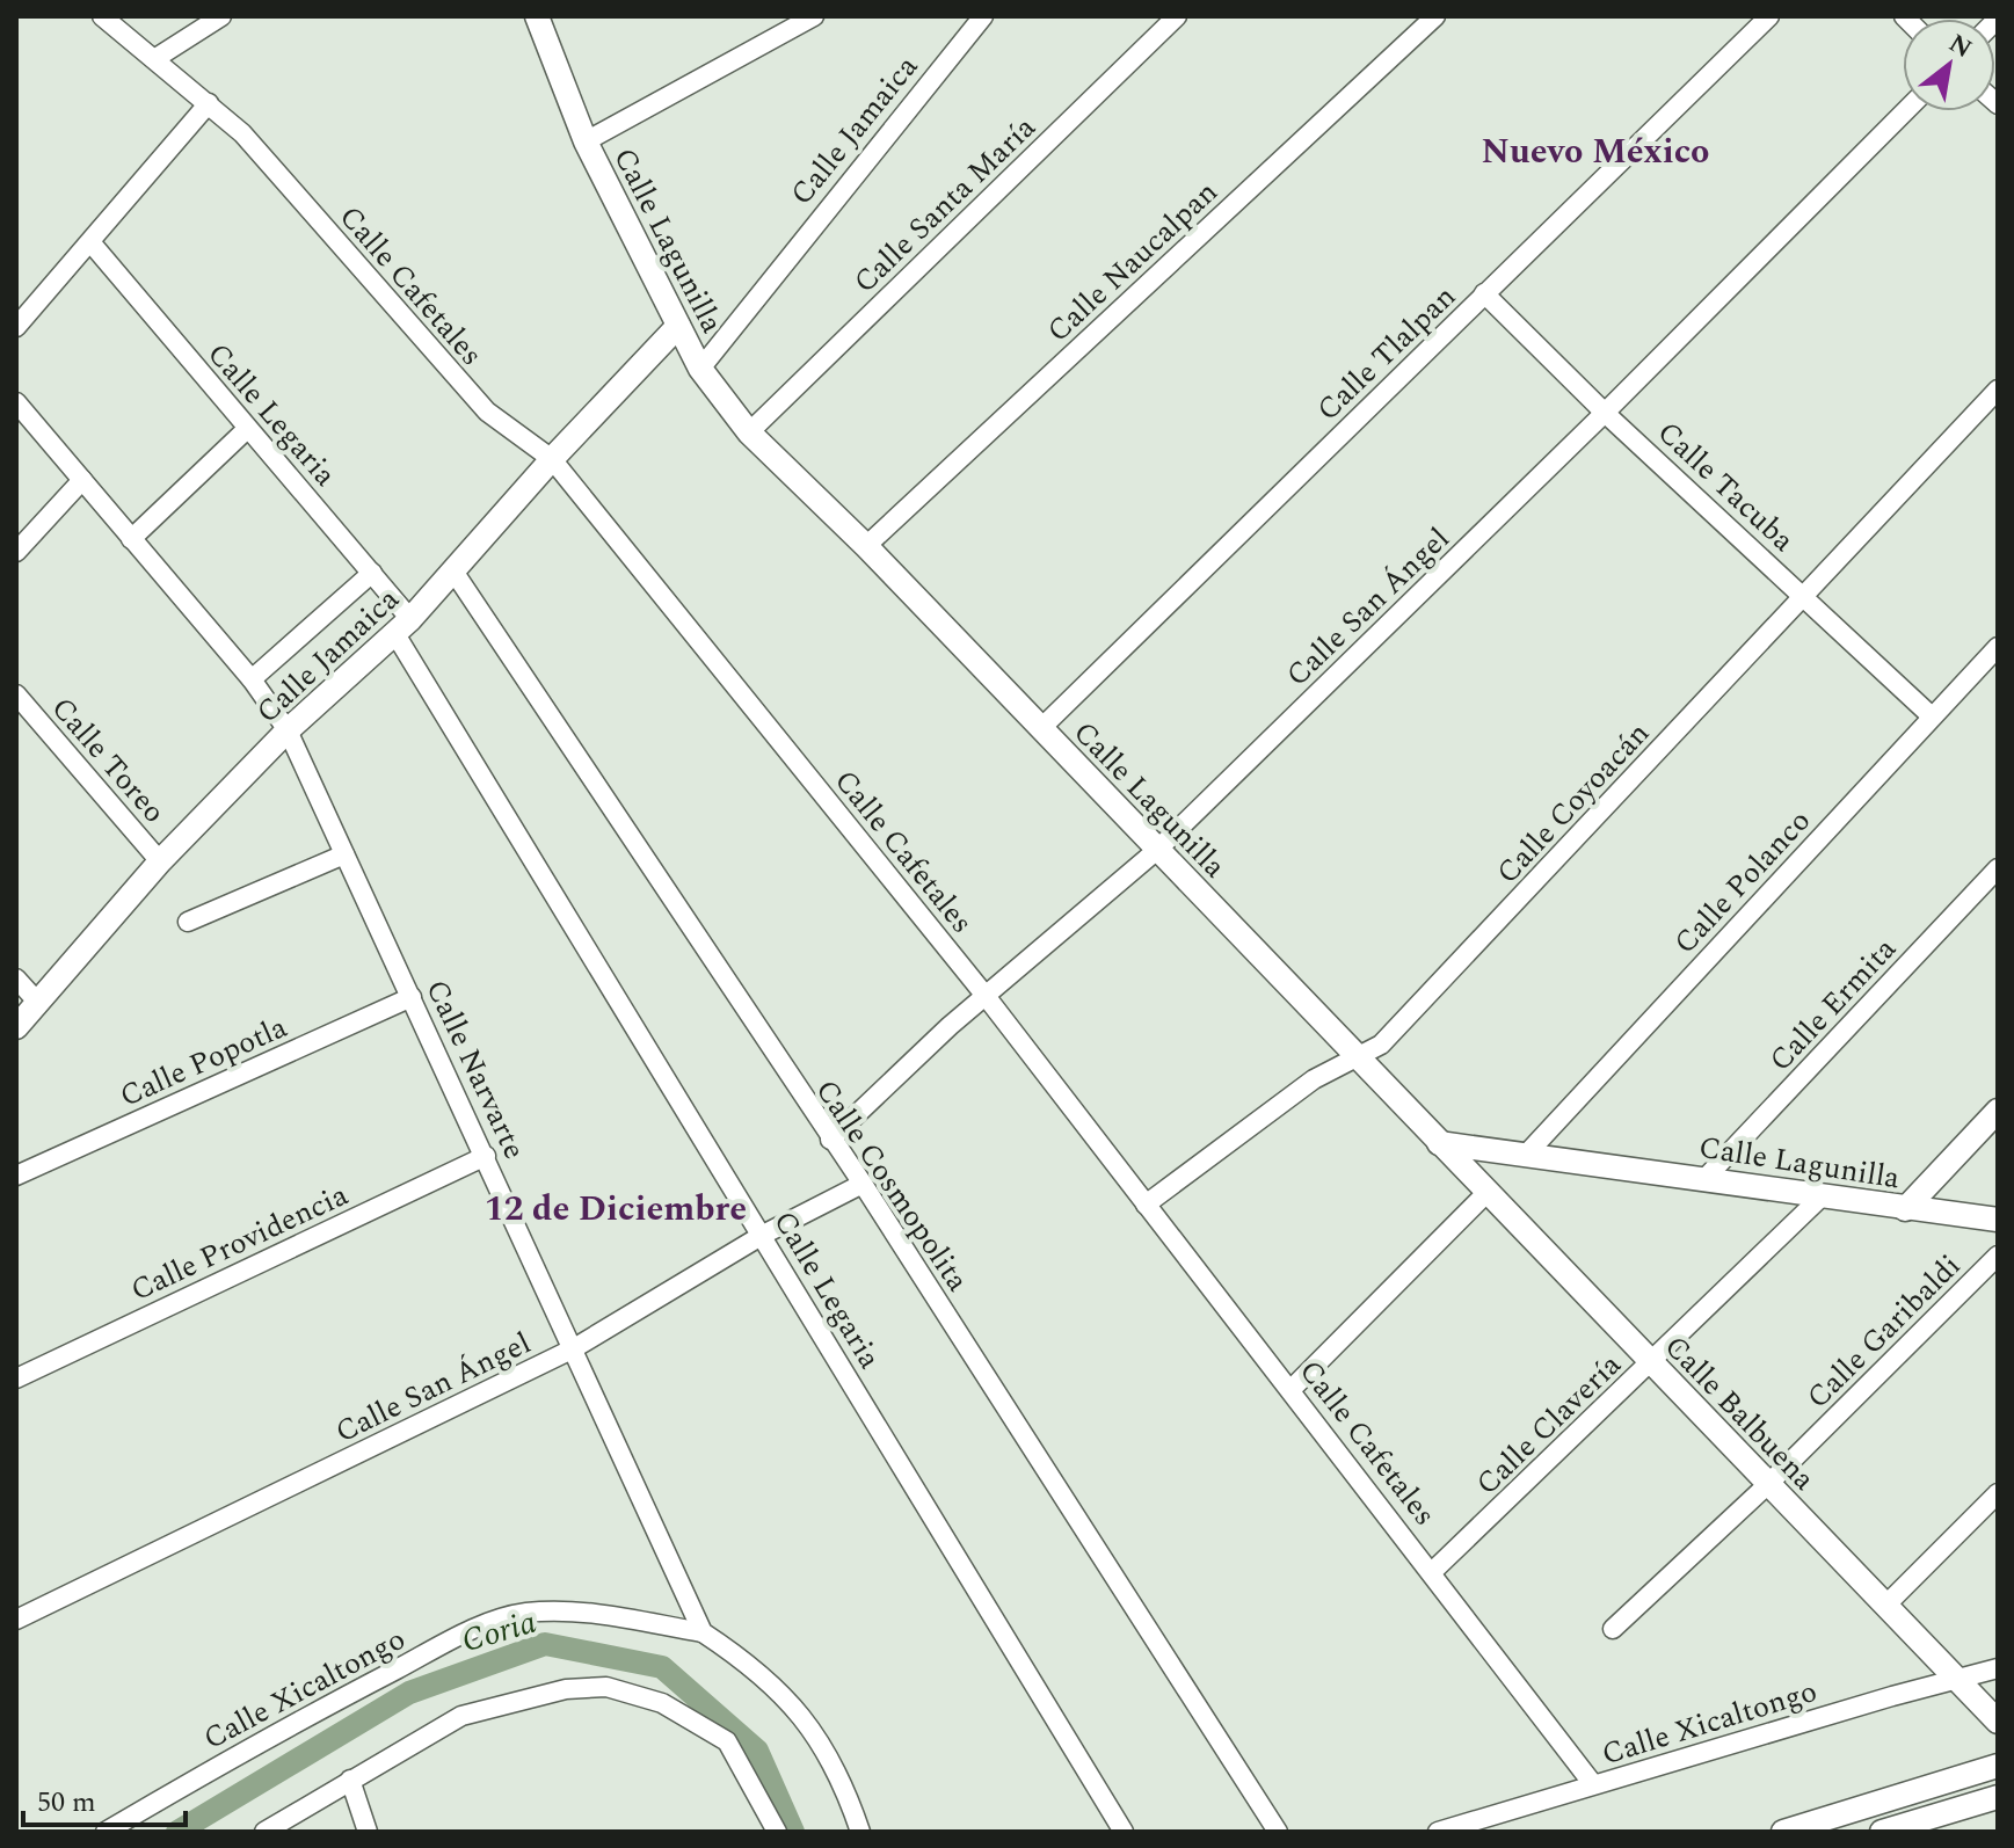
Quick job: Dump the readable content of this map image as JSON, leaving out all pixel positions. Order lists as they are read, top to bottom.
{
  "streets": {
    "street": [
      "Calle Jamaica",
      "Calle Santa María",
      "Calle Lagunilla",
      "Calle Naucalpan",
      "Calle Cafetales",
      "Calle Tlalpan",
      "Calle Legaria",
      "Calle Tacuba",
      "Calle San Ángel",
      "Calle Toreo",
      "Calle Coyoacán",
      "Calle Polanco",
      "Calle Ermita",
      "Calle Popotla",
      "Calle Narvarte",
      "Calle Cosmopolita",
      "Calle Providencia",
      "Calle Garibaldi",
      "Calle Balbuena",
      "Calle Clavería",
      "Calle Xicaltongo"
    ]
  },
  "crossings": [
    ["Calle Jamaica", "Calle Lagunilla"],
    ["Calle Jamaica", "Calle Cafetales"],
    ["Calle Jamaica", "Calle Legaria"],
    ["Calle Jamaica", "Calle Toreo"],
    ["Calle Jamaica", "Calle Narvarte"],
    ["Calle Jamaica", "Calle Cosmopolita"],
    ["Calle Santa María", "Calle Lagunilla"],
    ["Calle Lagunilla", "Calle Naucalpan"],
    ["Calle Lagunilla", "Calle Tlalpan"],
    ["Calle Lagunilla", "Calle San Ángel"],
    ["Calle Lagunilla", "Calle Coyoacán"],
    ["Calle Lagunilla", "Calle Polanco"],
    ["Calle Lagunilla", "Calle Ermita"],
    ["Calle Lagunilla", "Calle Balbuena"],
    ["Calle Lagunilla", "Calle Clavería"],
    ["Calle Cafetales", "Calle San Ángel"],
    ["Calle Cafetales", "Calle Coyoacán"],
    ["Calle Cafetales", "Calle Clavería"],
    ["Calle Cafetales", "Calle Xicaltongo"],
    ["Calle Tlalpan", "Calle Tacuba"],
    ["Calle Legaria", "Calle San Ángel"],
    ["Calle Tacuba", "Calle San Ángel"],
    ["Calle Tacuba", "Calle Coyoacán"],
    ["Calle Tacuba", "Calle Polanco"],
    ["Calle San Ángel", "Calle Narvarte"],
    ["Calle San Ángel", "Calle Cosmopolita"],
    ["Calle Popotla", "Calle Narvarte"],
    ["Calle Narvarte", "Calle Providencia"],
    ["Calle Narvarte", "Calle Xicaltongo"],
    ["Calle Garibaldi", "Calle Balbuena"],
    ["Calle Balbuena", "Calle Clavería"],
    ["Calle Balbuena", "Calle Xicaltongo"]
  ],
  "districts": ["Nuevo México", "12 de Diciembre"],
  "water": ["Coria"],
  "scale_bar": "50 m",
  "north": "top right"
}
